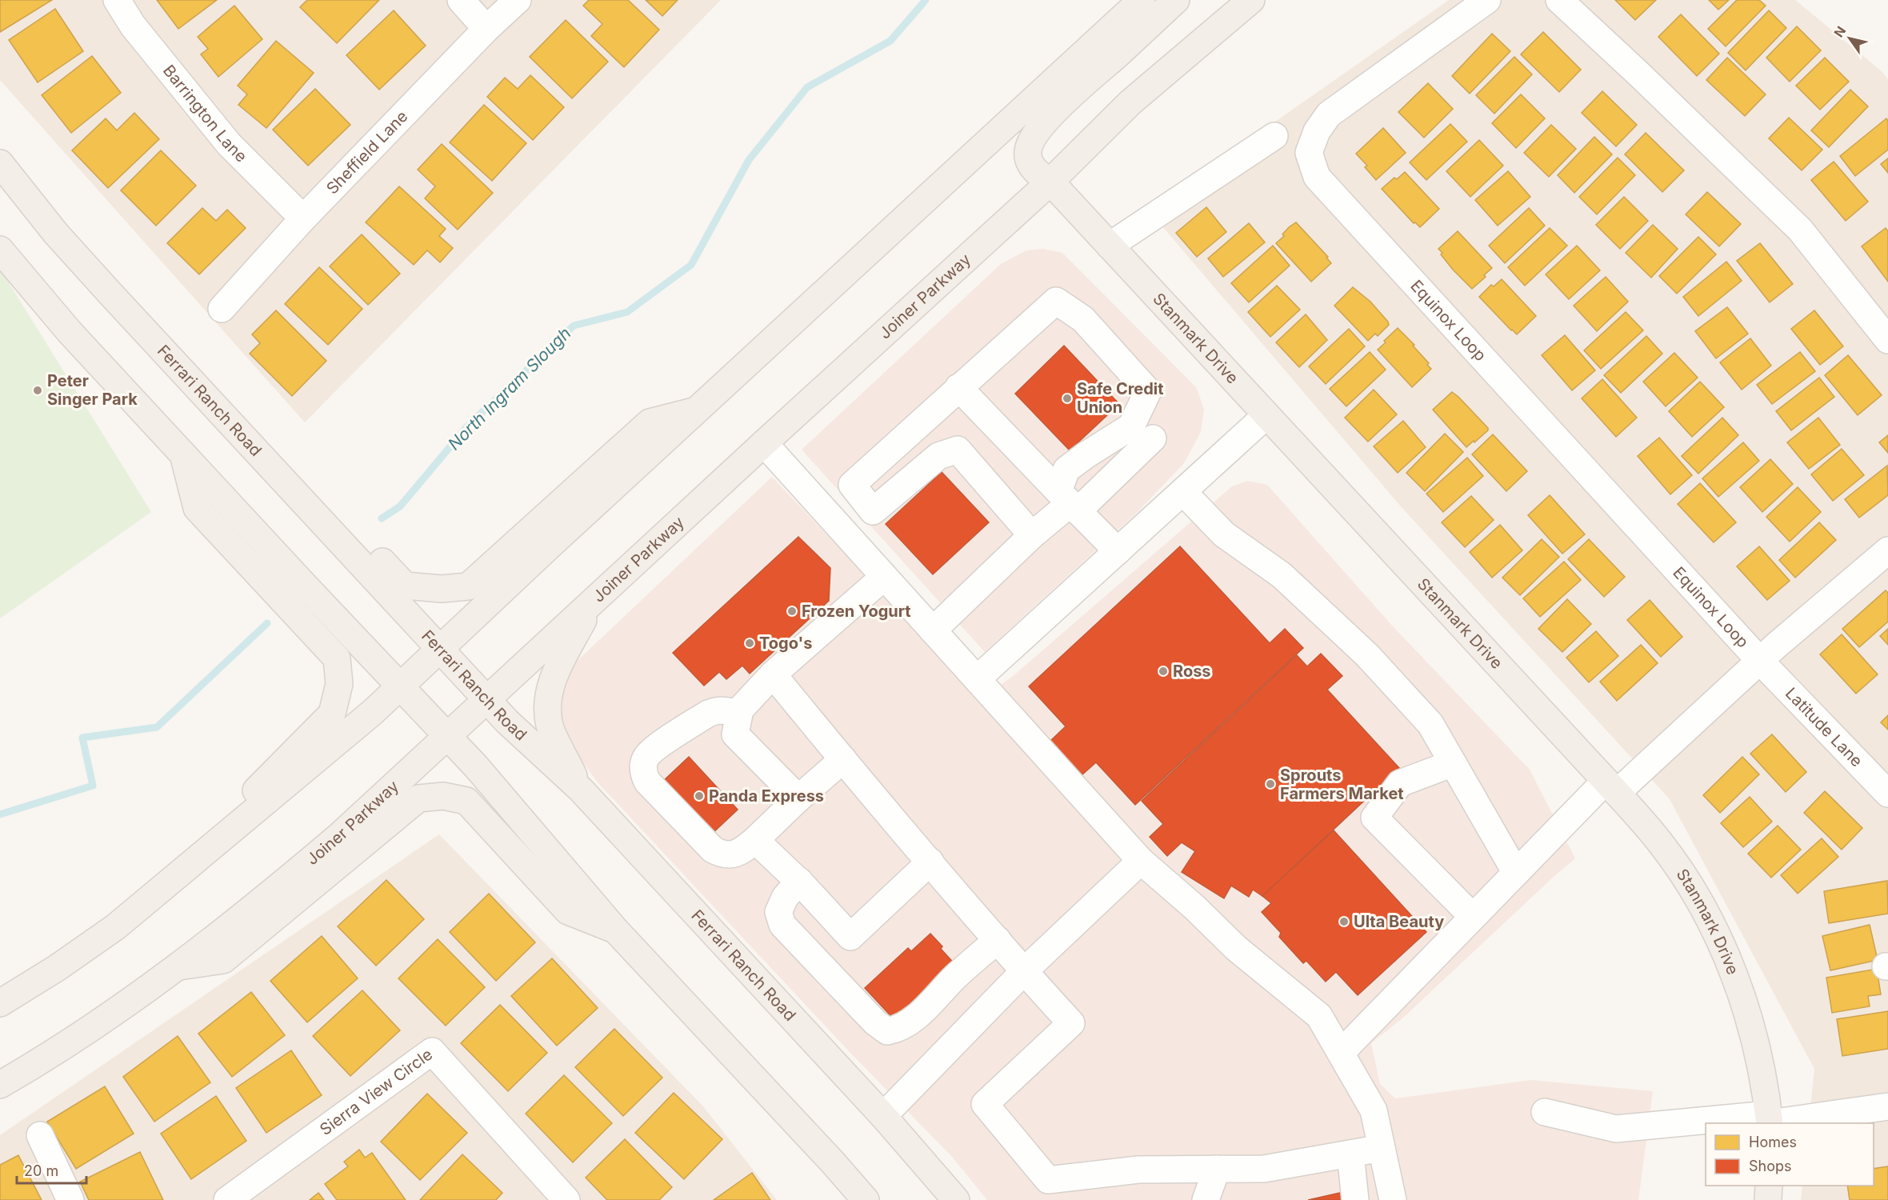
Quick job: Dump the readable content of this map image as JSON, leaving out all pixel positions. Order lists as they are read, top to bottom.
{
  "streets": {
    "main road": ["Joiner Parkway", "Stanmark Drive", "Ferrari Ranch Road"],
    "street": [
      "Barrington Lane",
      "Sheffield Lane",
      "Equinox Loop",
      "Latitude Lane",
      "Sierra View Circle"
    ]
  },
  "crossings": [
    ["Barrington Lane", "Sheffield Lane"],
    ["Joiner Parkway", "Stanmark Drive"],
    ["Joiner Parkway", "Ferrari Ranch Road"],
    ["Equinox Loop", "Stanmark Drive"],
    ["Equinox Loop", "Latitude Lane"]
  ],
  "water": ["North Ingram Slough"],
  "places": [
    "Peter Singer Park",
    "Safe Credit Union",
    "Frozen Yogurt",
    "Togo's",
    "Ross",
    "Sprouts Farmers Market",
    "Panda Express",
    "Ulta Beauty"
  ],
  "legend": ["Homes", "Shops"],
  "scale_bar": "20 m",
  "north": "top left"
}
